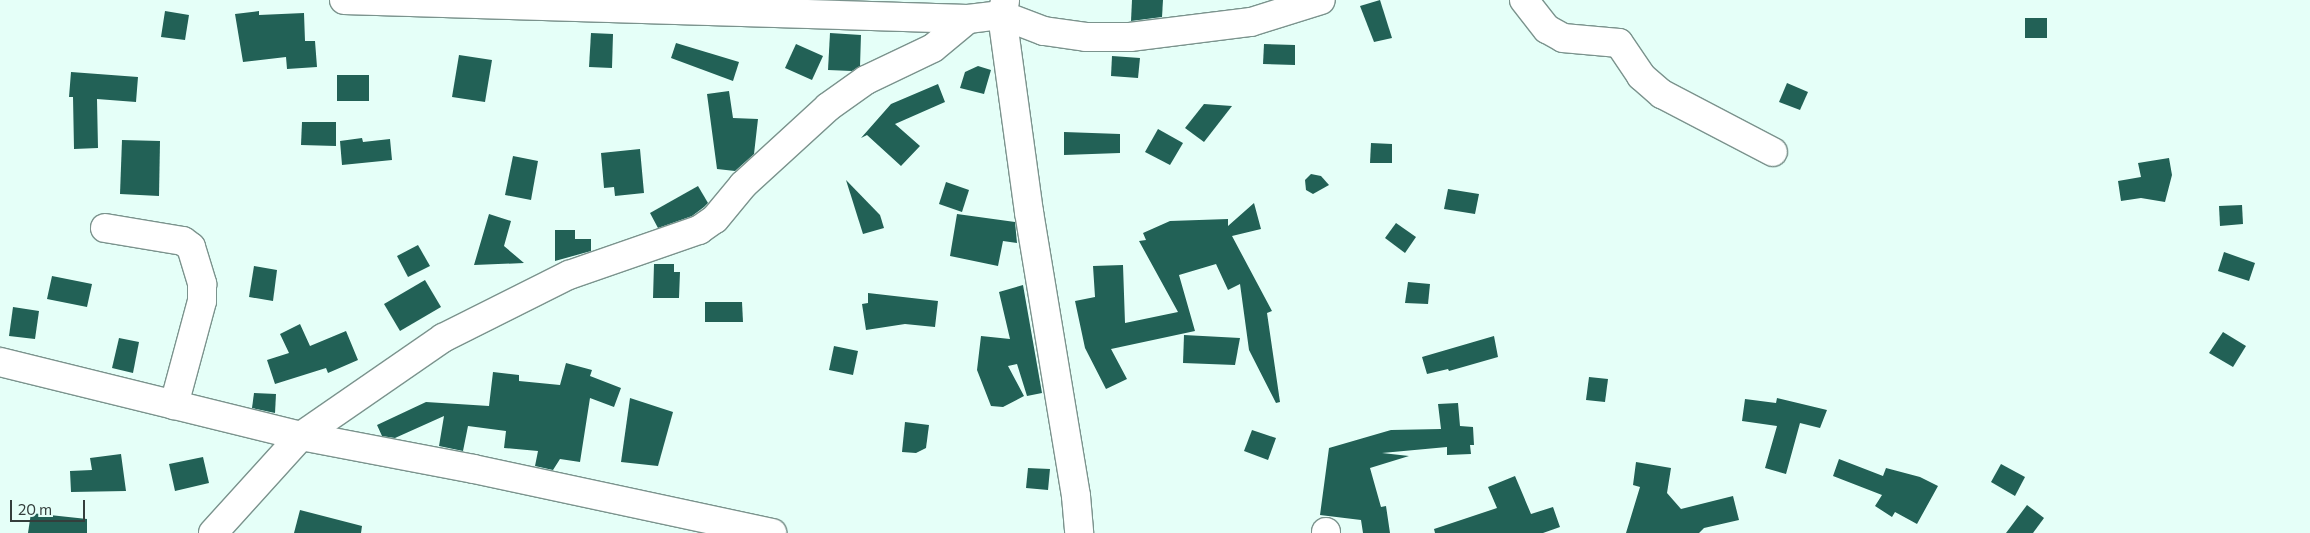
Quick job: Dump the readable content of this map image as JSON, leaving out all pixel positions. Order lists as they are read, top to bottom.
{
  "scale_bar": "20 m"
}
